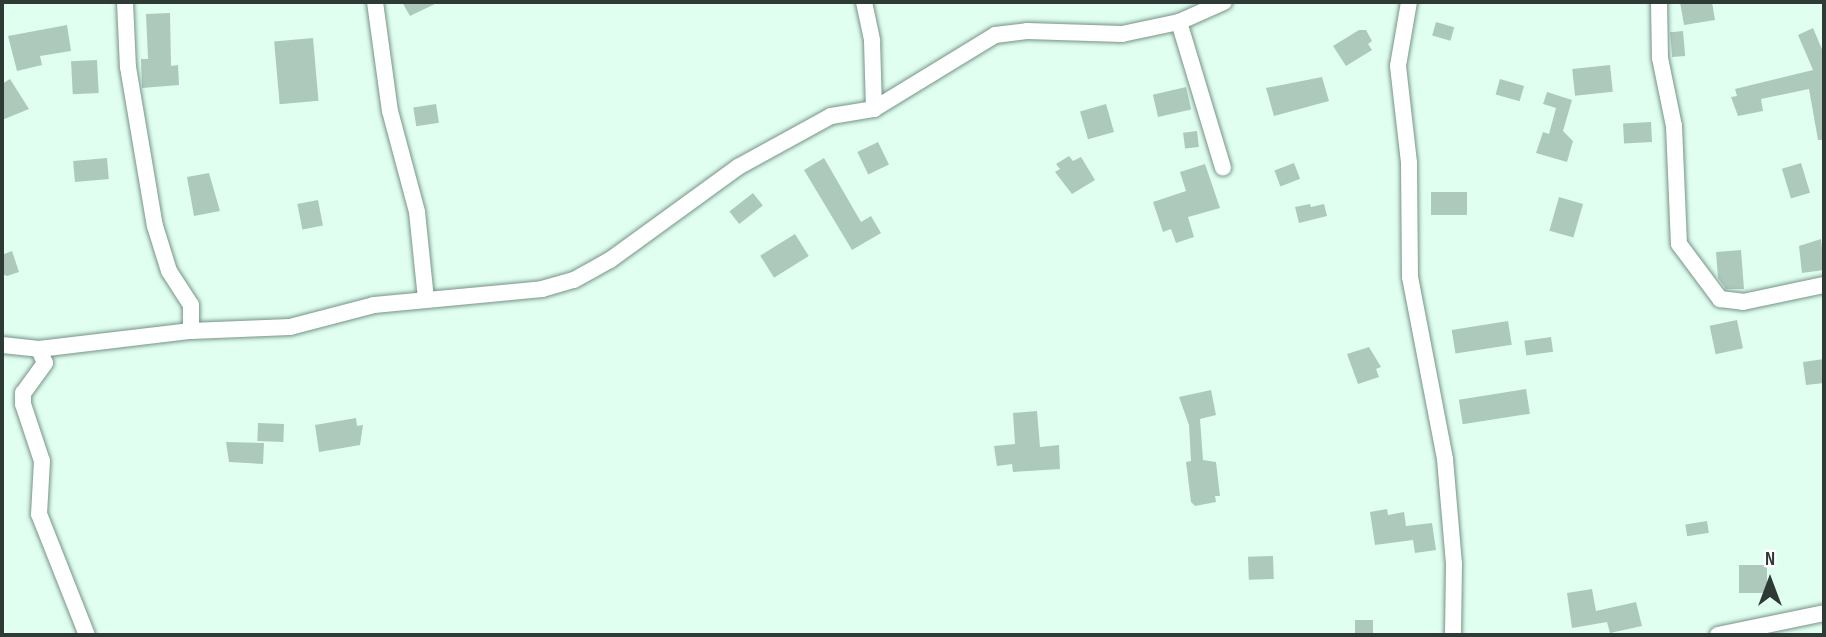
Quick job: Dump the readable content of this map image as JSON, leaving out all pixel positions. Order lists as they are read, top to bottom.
{
  "north": "top"
}
